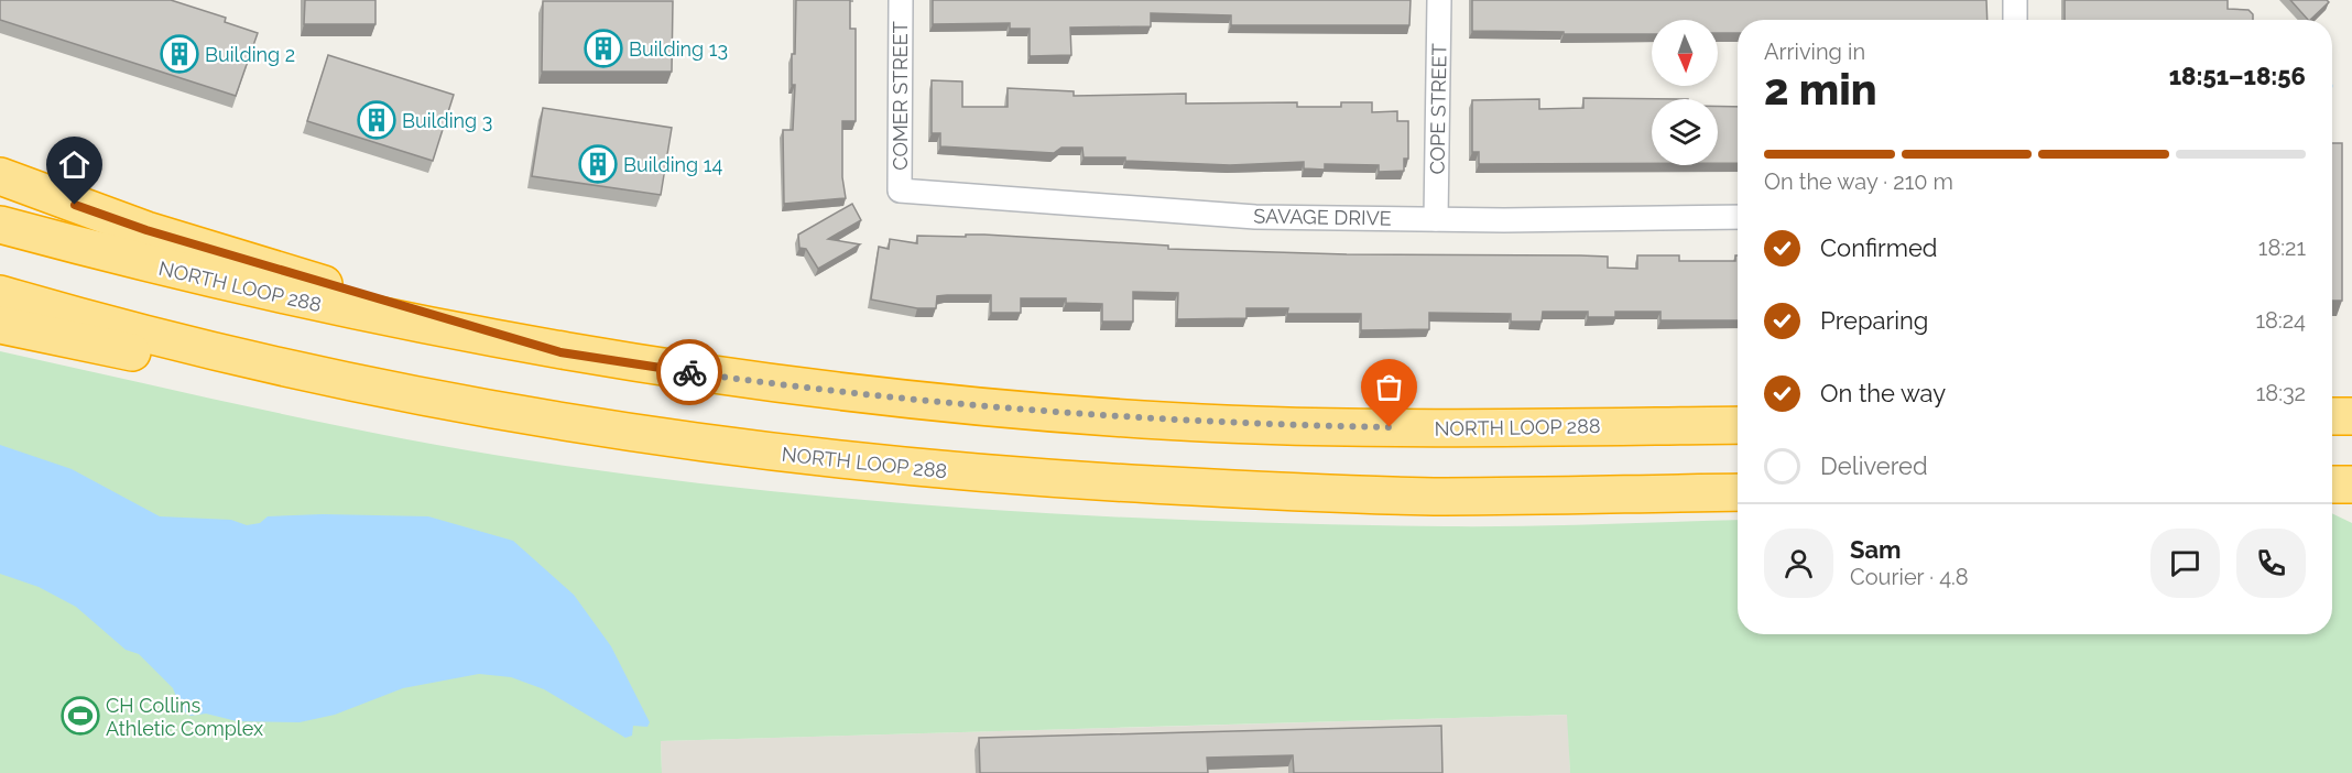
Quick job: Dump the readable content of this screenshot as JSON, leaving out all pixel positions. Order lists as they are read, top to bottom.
{
  "streets": {
    "highway": ["NORTH LOOP 288"],
    "street": ["COMER STREET", "COPE STREET", "SAVAGE DRIVE"]
  },
  "crossings": [
    ["COMER STREET", "SAVAGE DRIVE"],
    ["COPE STREET", "SAVAGE DRIVE"]
  ],
  "places": {
    "building": [
      "Building 13",
      "Building 2",
      "Building 3",
      "Building 14"
    ],
    "sports": ["CH Collins Athletic Complex"]
  },
  "north": "bottom",
  "page": {
    "heading": ["2 min", "Arriving in", "18:51–18:56"],
    "panel": ["Sam", "Courier · 4.8"],
    "bar": "On the way · 210 m",
    "list": [
      ["Confirmed", "18:21"],
      ["Preparing", "18:24"],
      ["On the way", "18:32"],
      "Delivered"
    ]
  }
}
